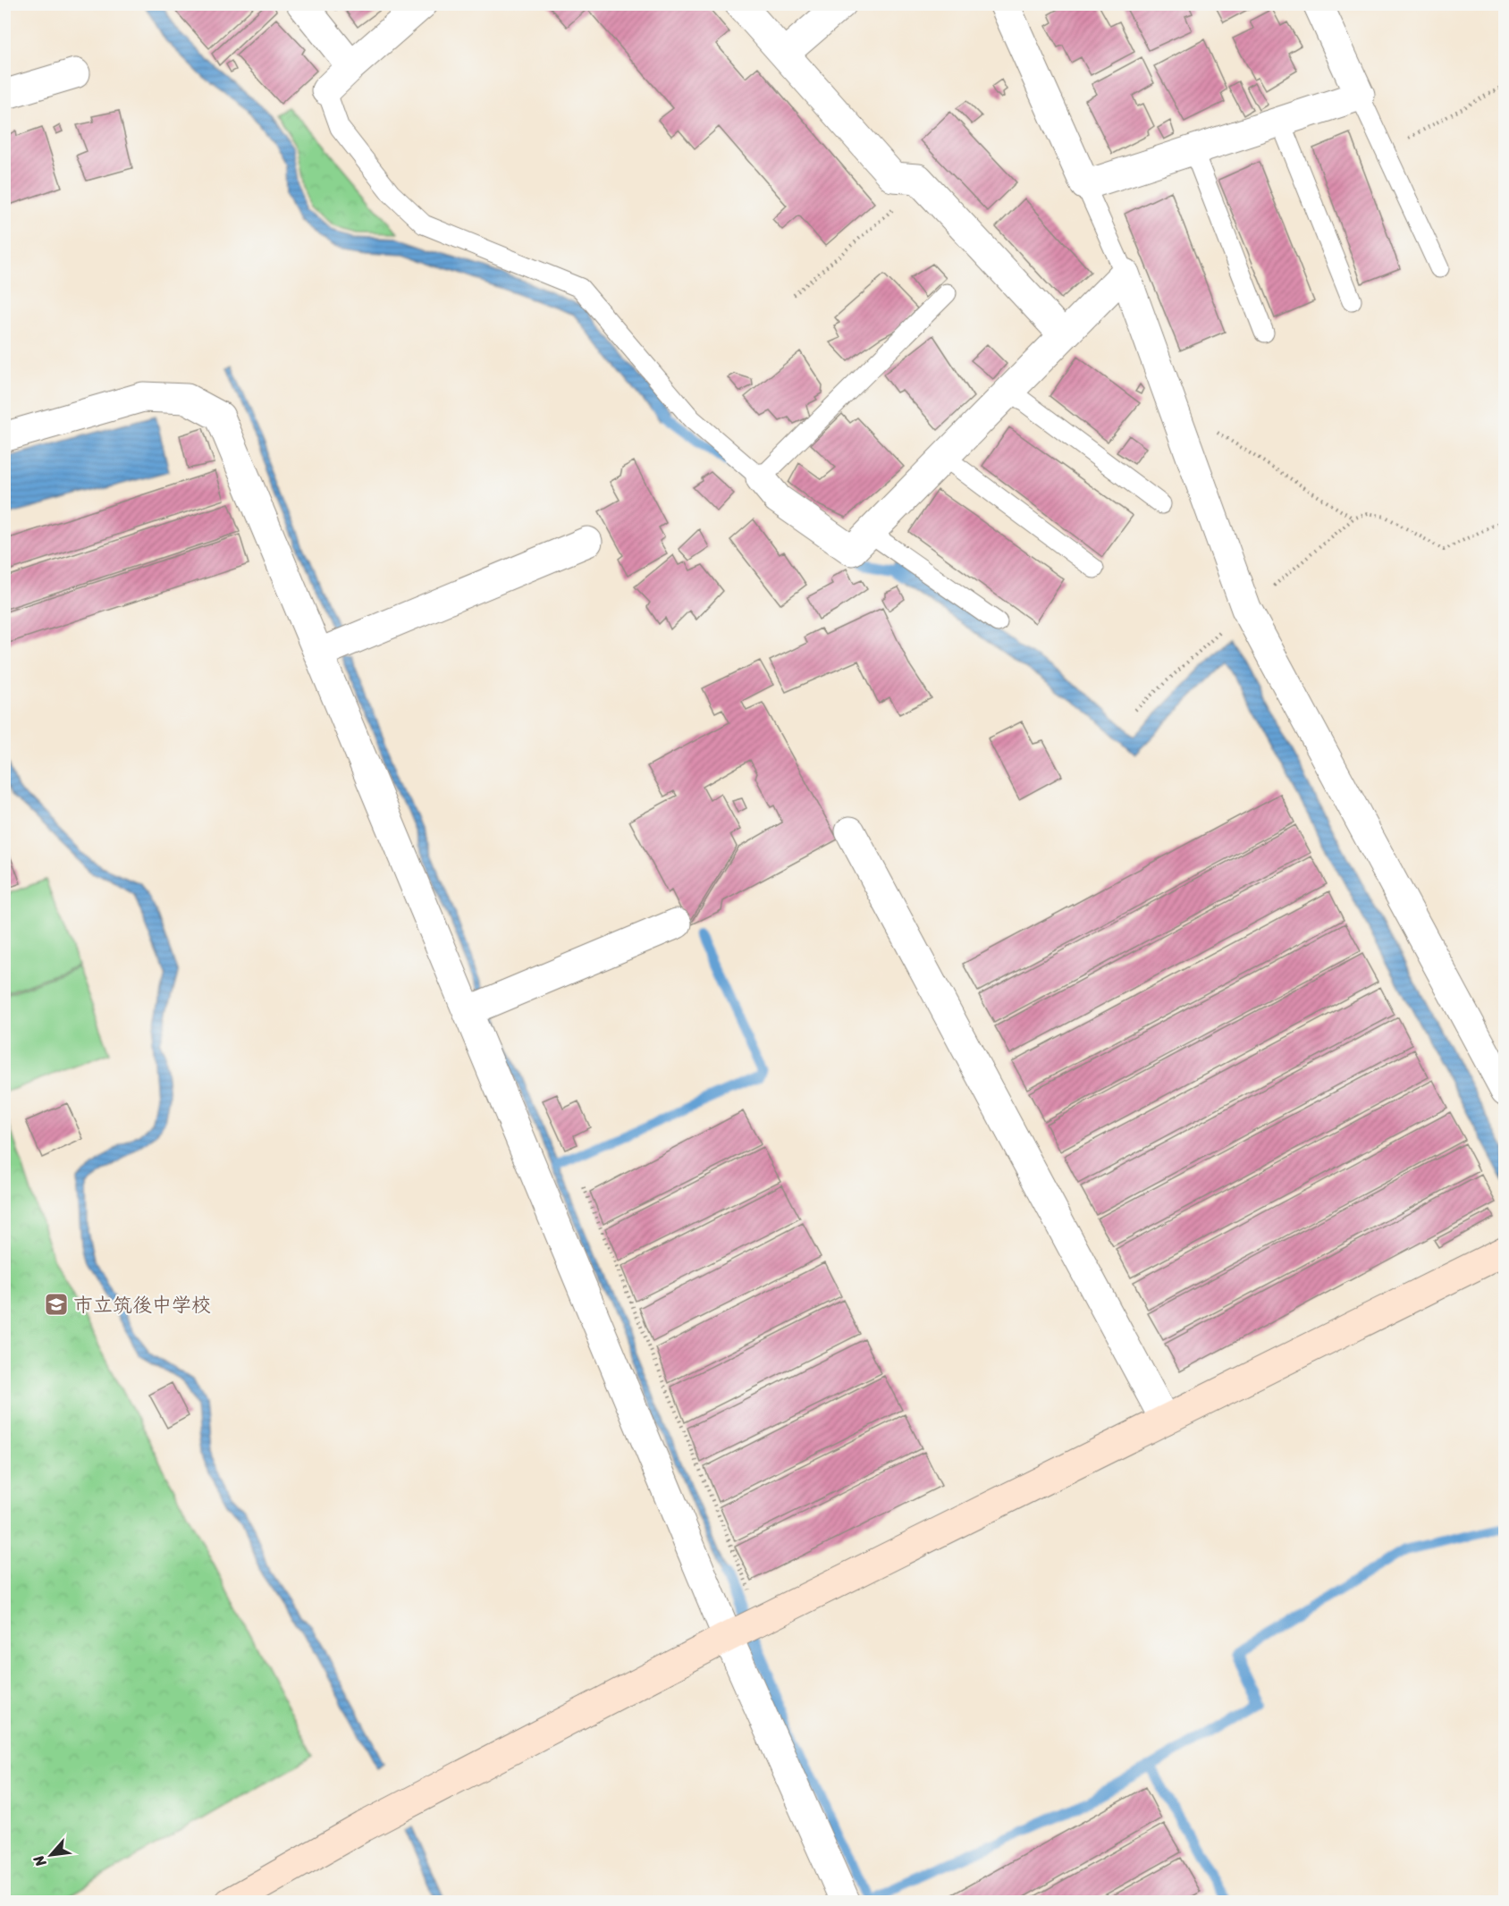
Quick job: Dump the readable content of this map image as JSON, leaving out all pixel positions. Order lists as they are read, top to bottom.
{
  "places": {
    "school or university": ["市立筑後中学校"]
  },
  "north": "bottom left"
}
